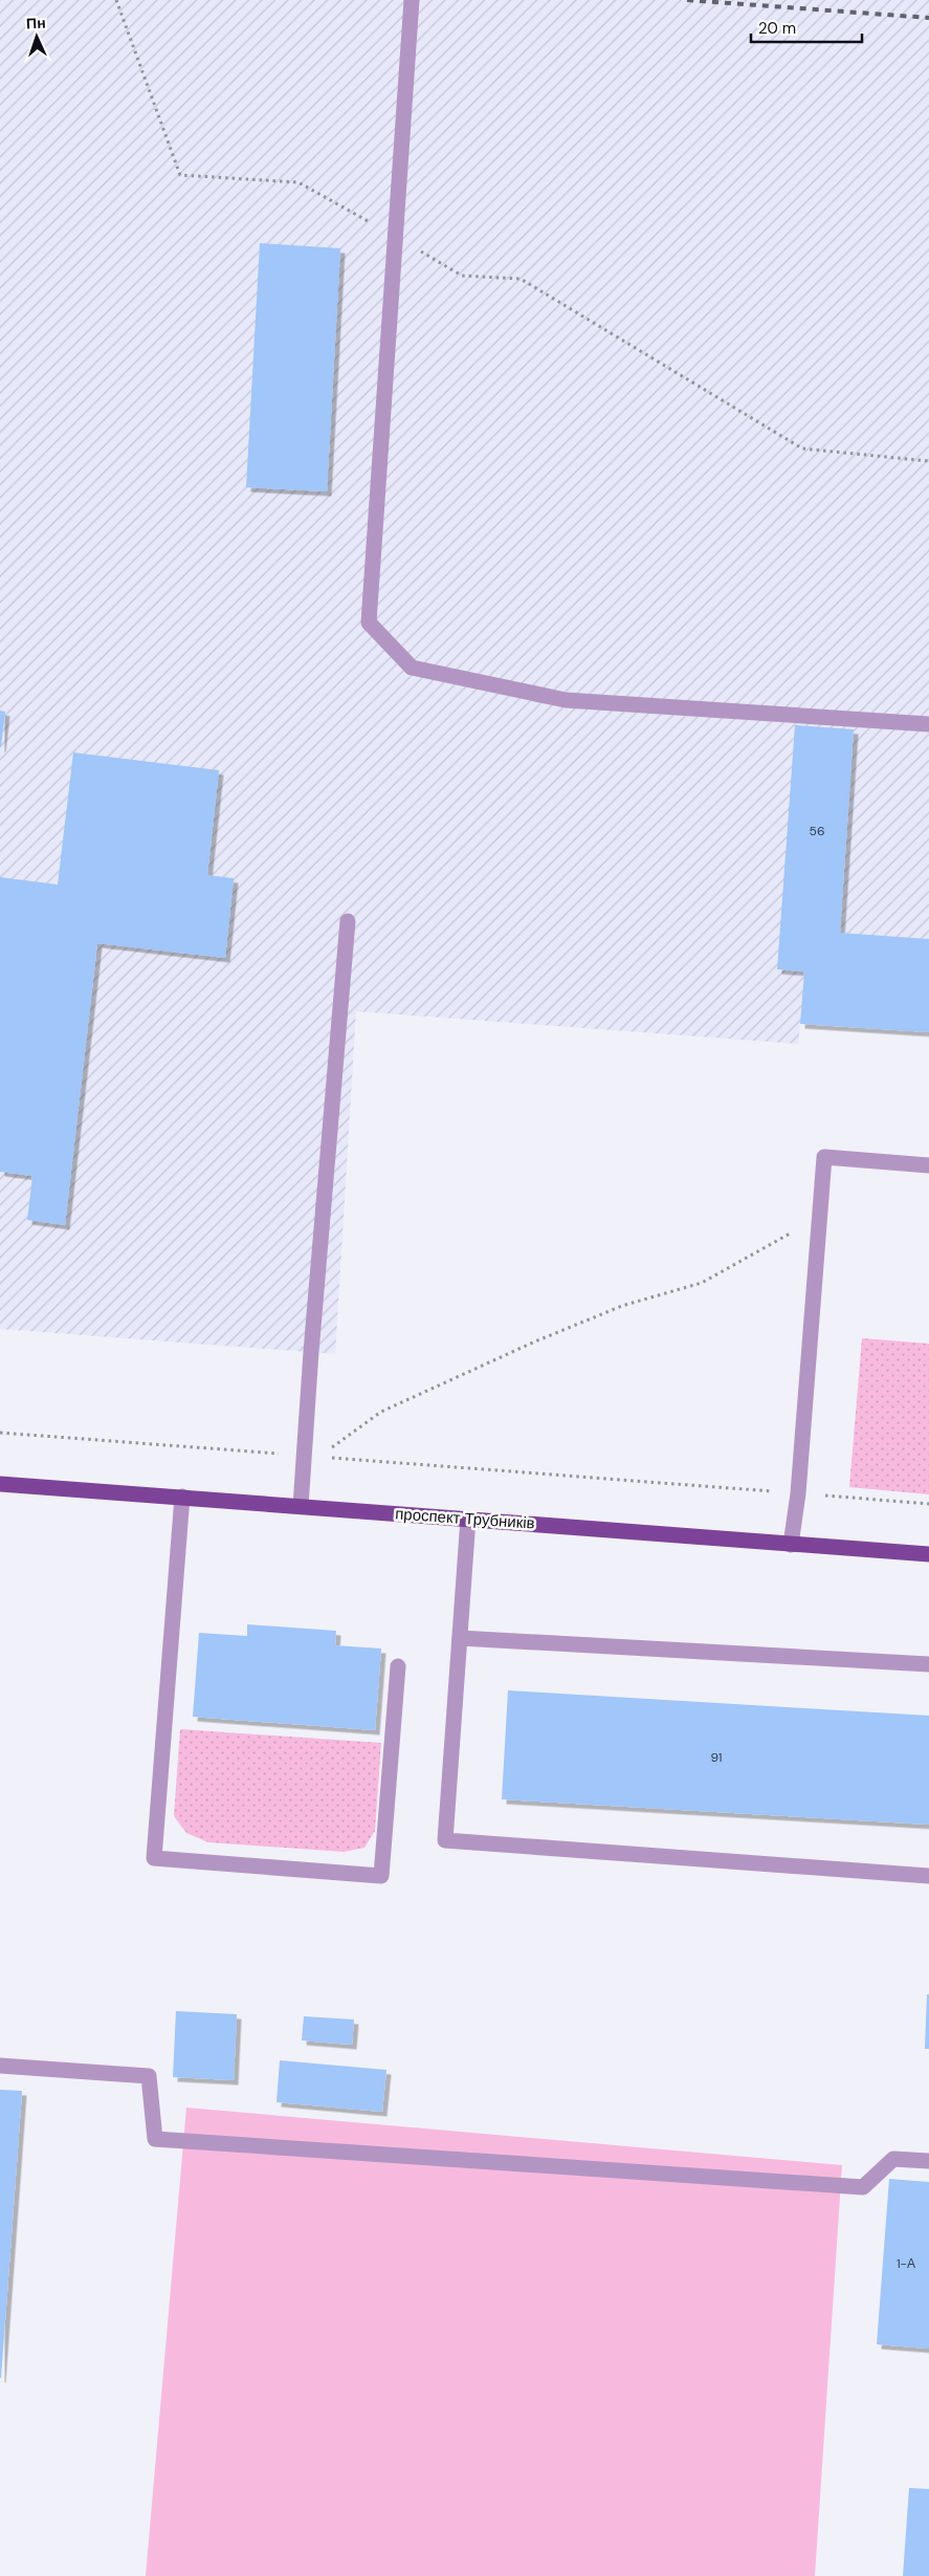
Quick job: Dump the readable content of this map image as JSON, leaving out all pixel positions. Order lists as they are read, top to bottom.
{
  "streets": {
    "main road": ["проспект Трубників"]
  },
  "house_numbers": ["56", "91", "1-А"],
  "scale_bar": "20 m",
  "north": "top"
}
